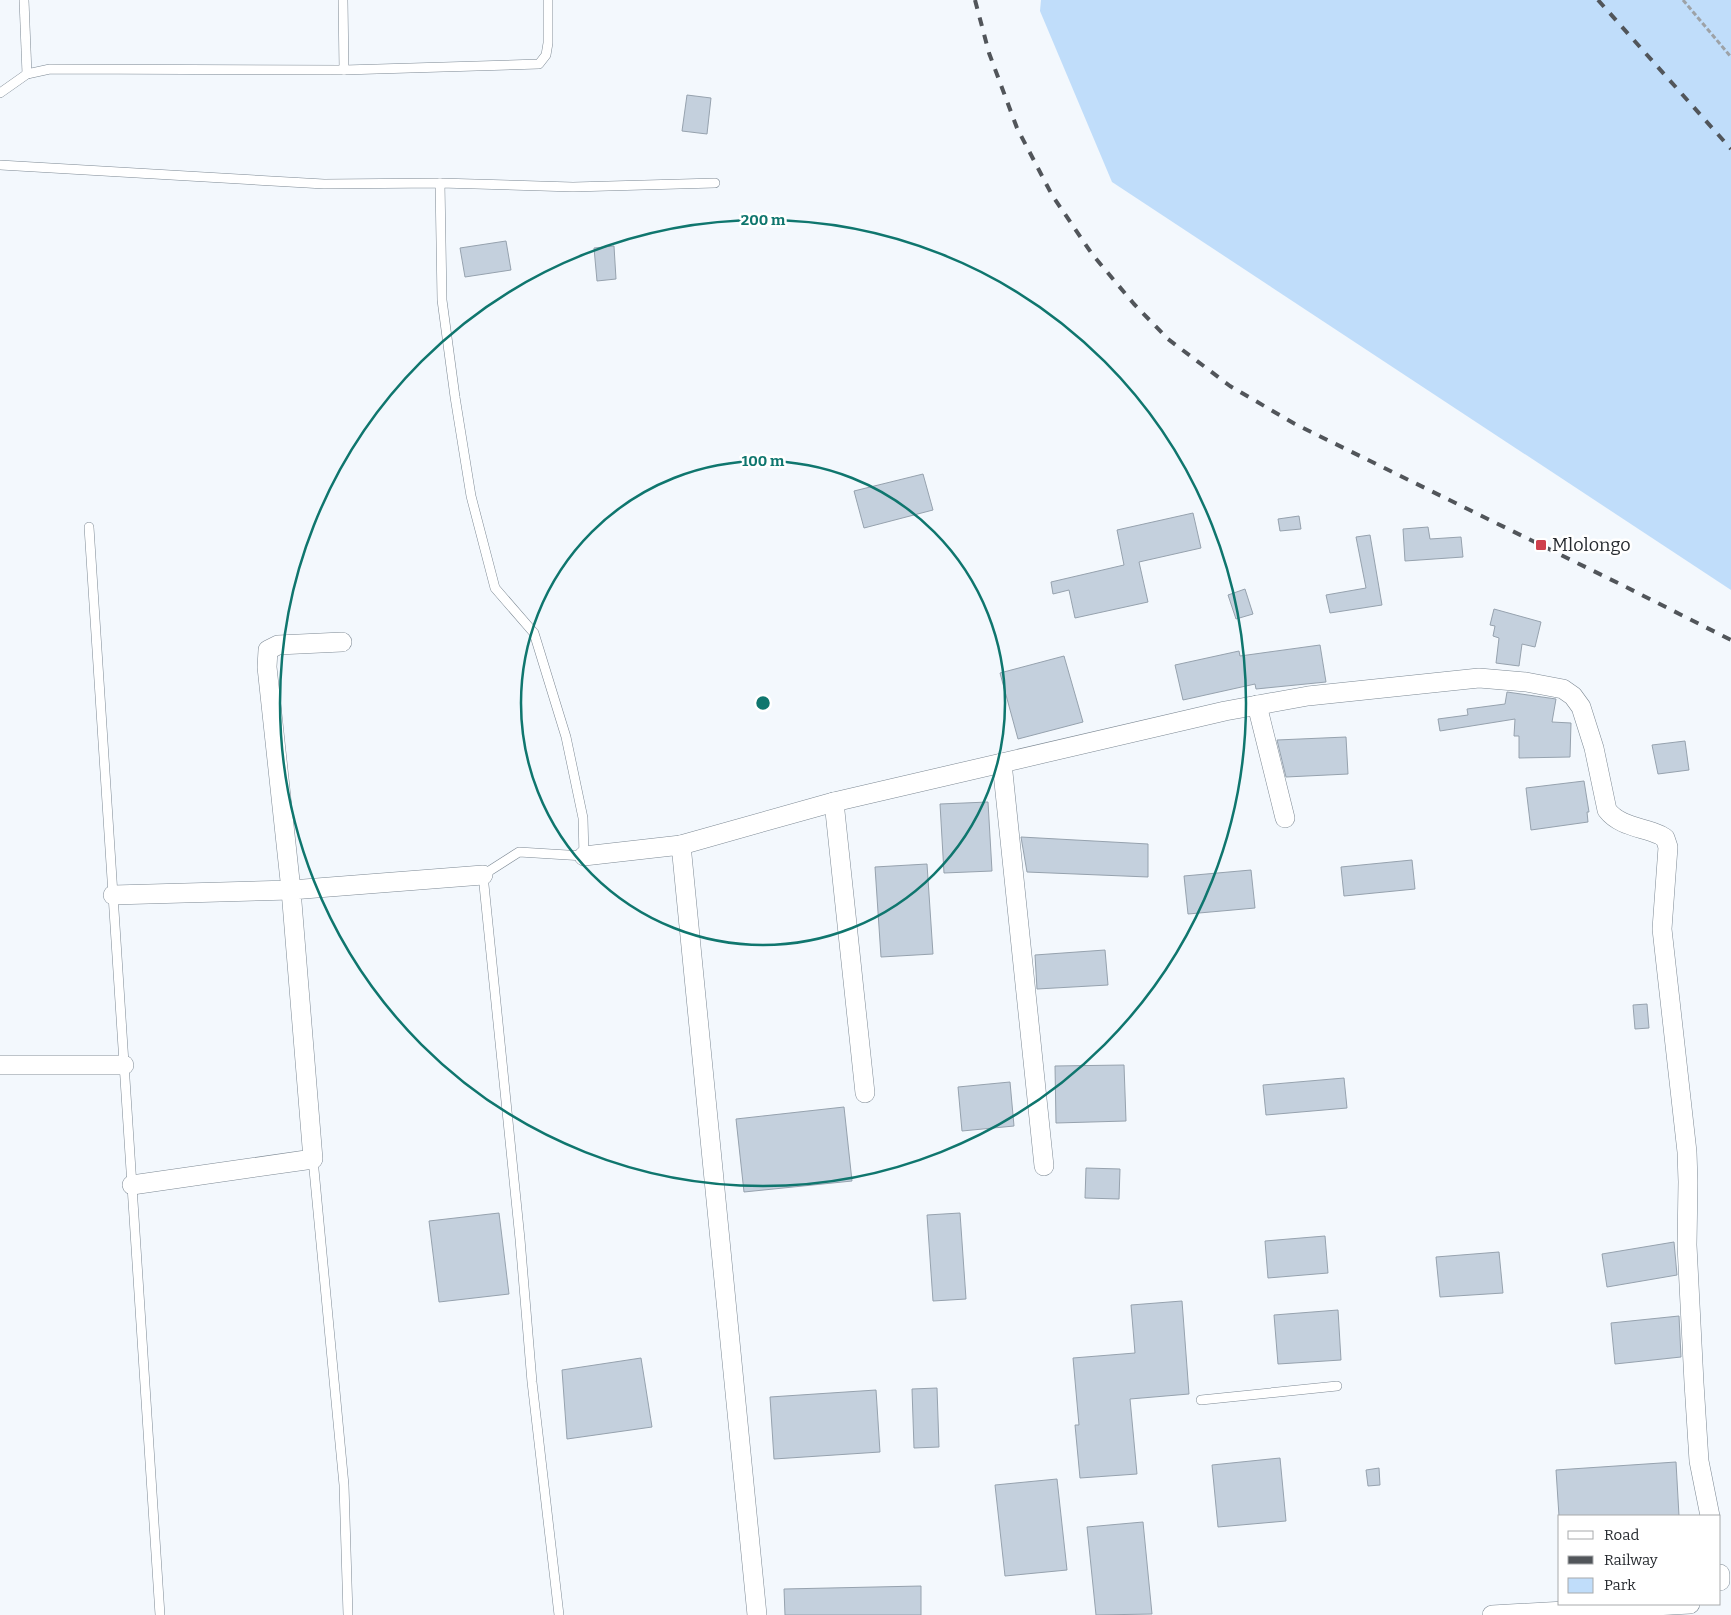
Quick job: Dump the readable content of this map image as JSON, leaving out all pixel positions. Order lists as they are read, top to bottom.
{
  "places": {
    "transit": ["Mlolongo"]
  },
  "legend": ["Road", "Railway", "Park"],
  "rings": ["200 m", "100 m"]
}
